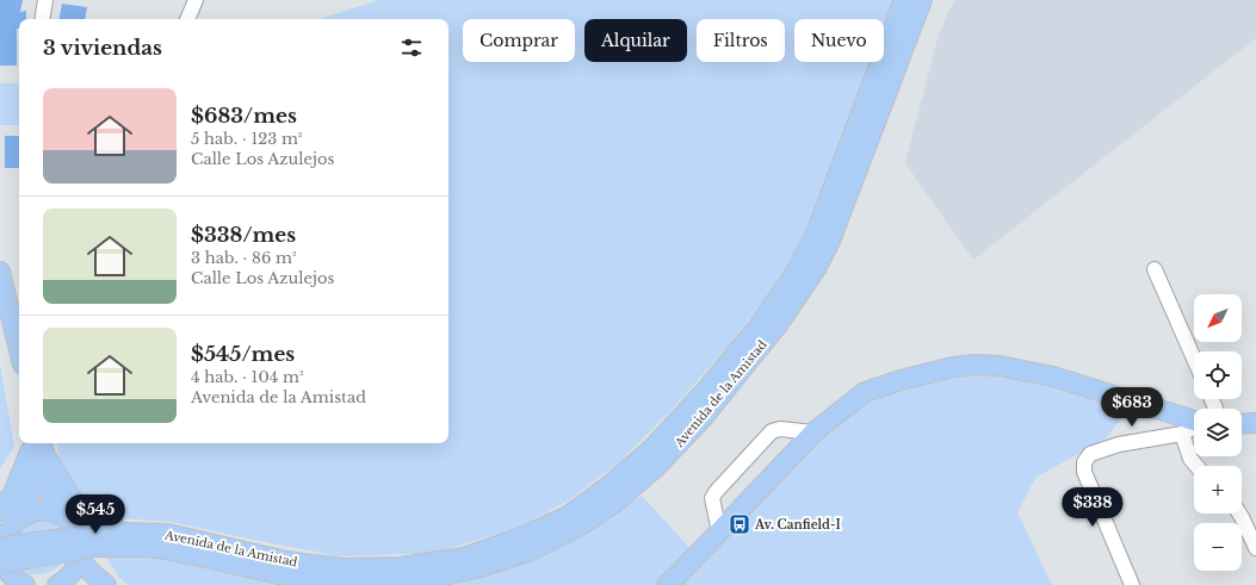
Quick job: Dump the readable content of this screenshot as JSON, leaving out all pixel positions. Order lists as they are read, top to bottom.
{
  "streets": {
    "main road": ["Avenida de la Amistad"]
  },
  "places": {
    "bus stop": ["Av. Canfield-I"]
  },
  "north": "bottom left",
  "page": {
    "chip": [
      "Comprar",
      "Alquilar",
      "Filtros",
      "Nuevo"
    ],
    "heading": "3 viviendas",
    "list": [
      {
        "name": "$683/mes",
        "note": "5 hab. · 123 m² · Calle Los Azulejos"
      },
      {
        "name": "$338/mes",
        "note": "3 hab. · 86 m² · Calle Los Azulejos"
      },
      {
        "name": "$545/mes",
        "note": "4 hab. · 104 m² · Avenida de la Amistad"
      }
    ],
    "map_buttons": ["+", "−"],
    "price": ["$683", "$338", "$545"]
  }
}
